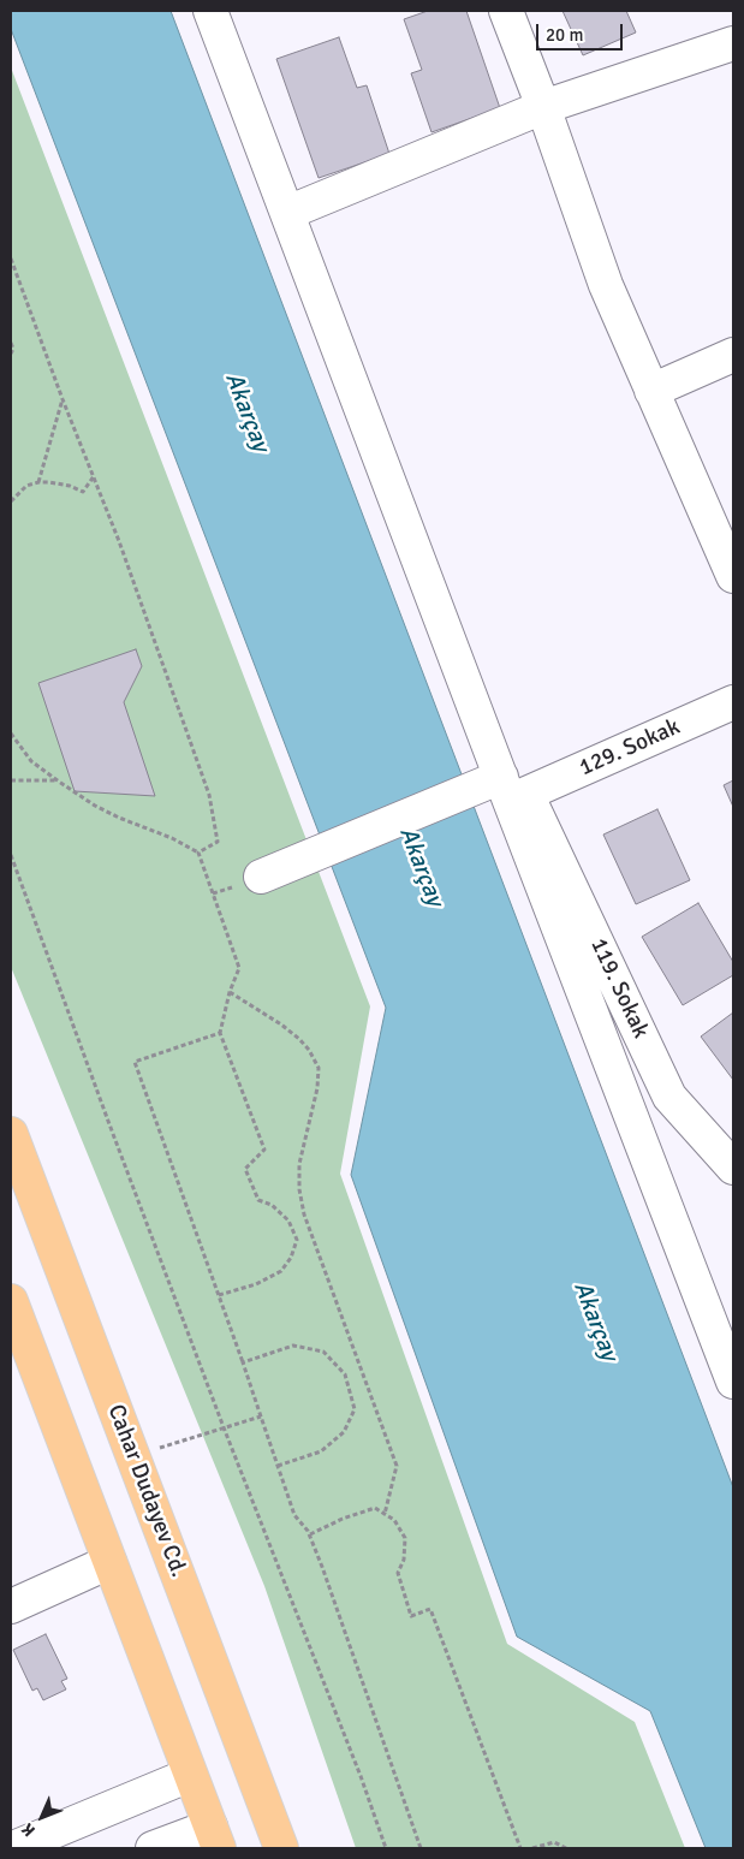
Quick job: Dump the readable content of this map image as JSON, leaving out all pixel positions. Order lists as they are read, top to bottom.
{
  "streets": {
    "main road": ["Cahar Dudayev Cd."],
    "street": ["129. Sokak", "119. Sokak"]
  },
  "crossings": [
    ["129. Sokak", "119. Sokak"]
  ],
  "water": ["Akarçay"],
  "scale_bar": "20 m",
  "north": "bottom left"
}
